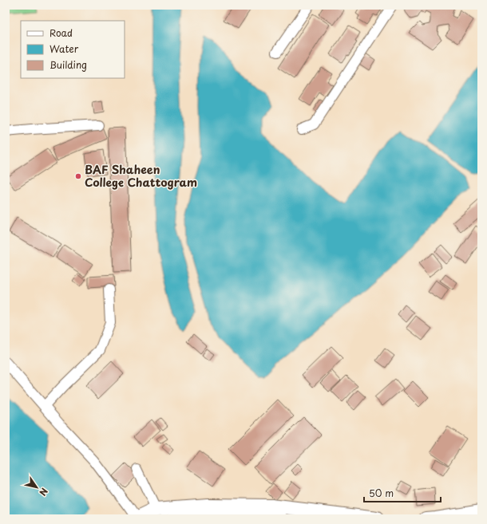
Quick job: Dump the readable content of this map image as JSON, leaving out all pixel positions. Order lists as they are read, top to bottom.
{
  "places": ["BAF Shaheen College Chattogram"],
  "legend": ["Road", "Water", "Building"],
  "scale_bar": "50 m",
  "north": "bottom right"
}
